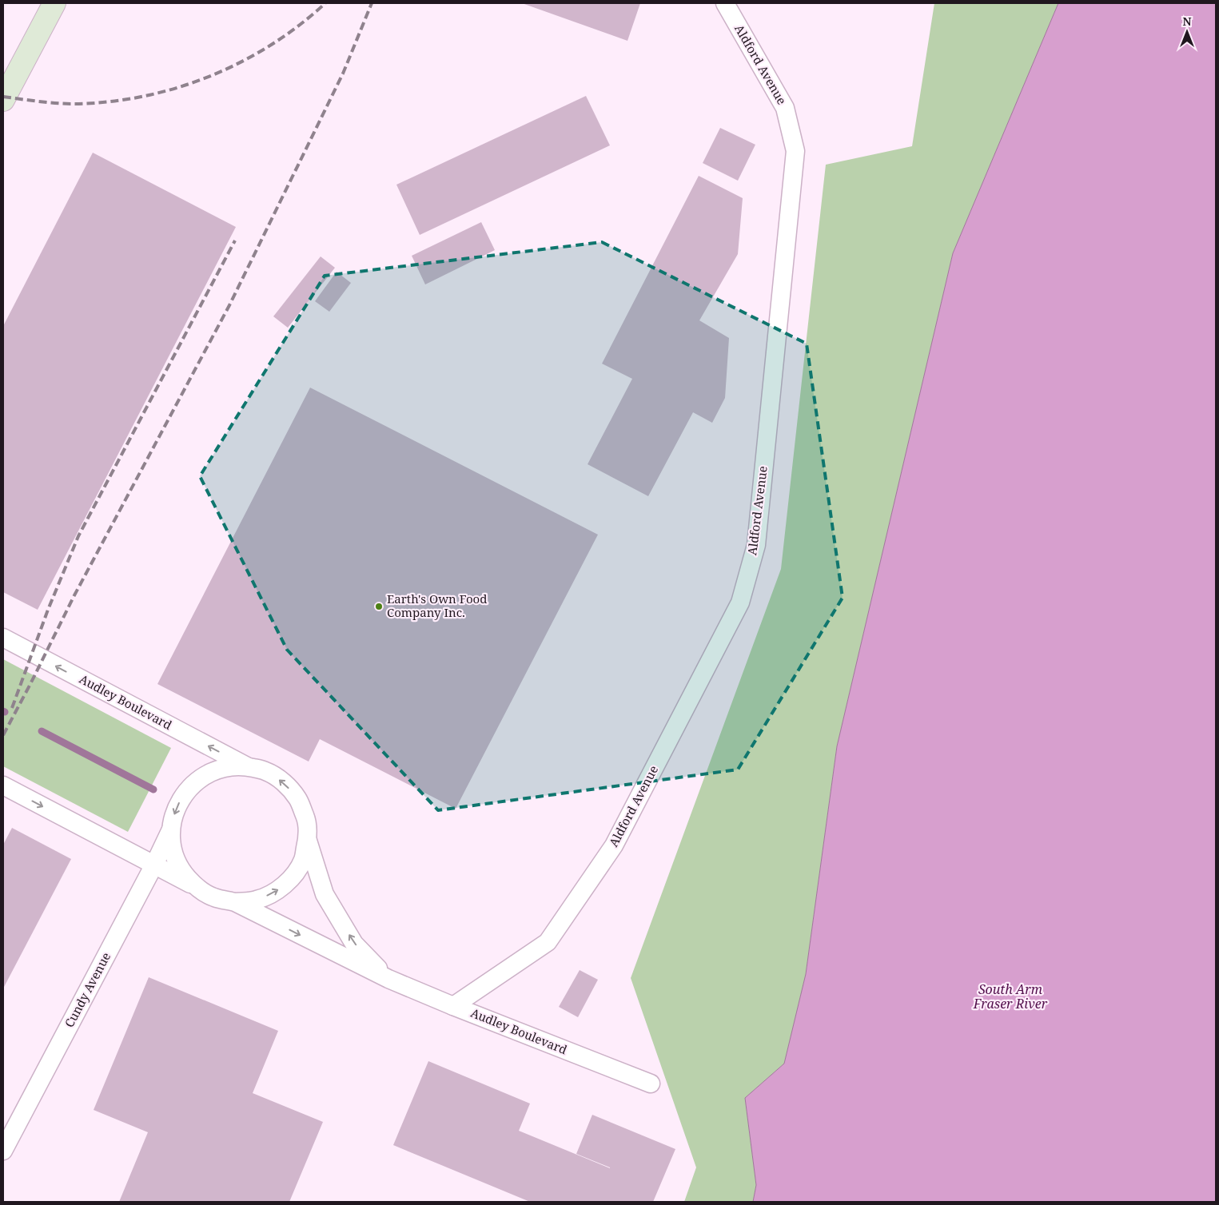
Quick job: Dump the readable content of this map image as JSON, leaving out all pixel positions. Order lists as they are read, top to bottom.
{
  "streets": {
    "street": ["Aldford Avenue", "Audley Boulevard", "Cundy Avenue"]
  },
  "crossings": [
    ["Aldford Avenue", "Audley Boulevard"],
    ["Audley Boulevard", "Cundy Avenue"]
  ],
  "water": ["South Arm Fraser River"],
  "places": ["Earth's Own Food Company Inc."],
  "north": "top"
}
